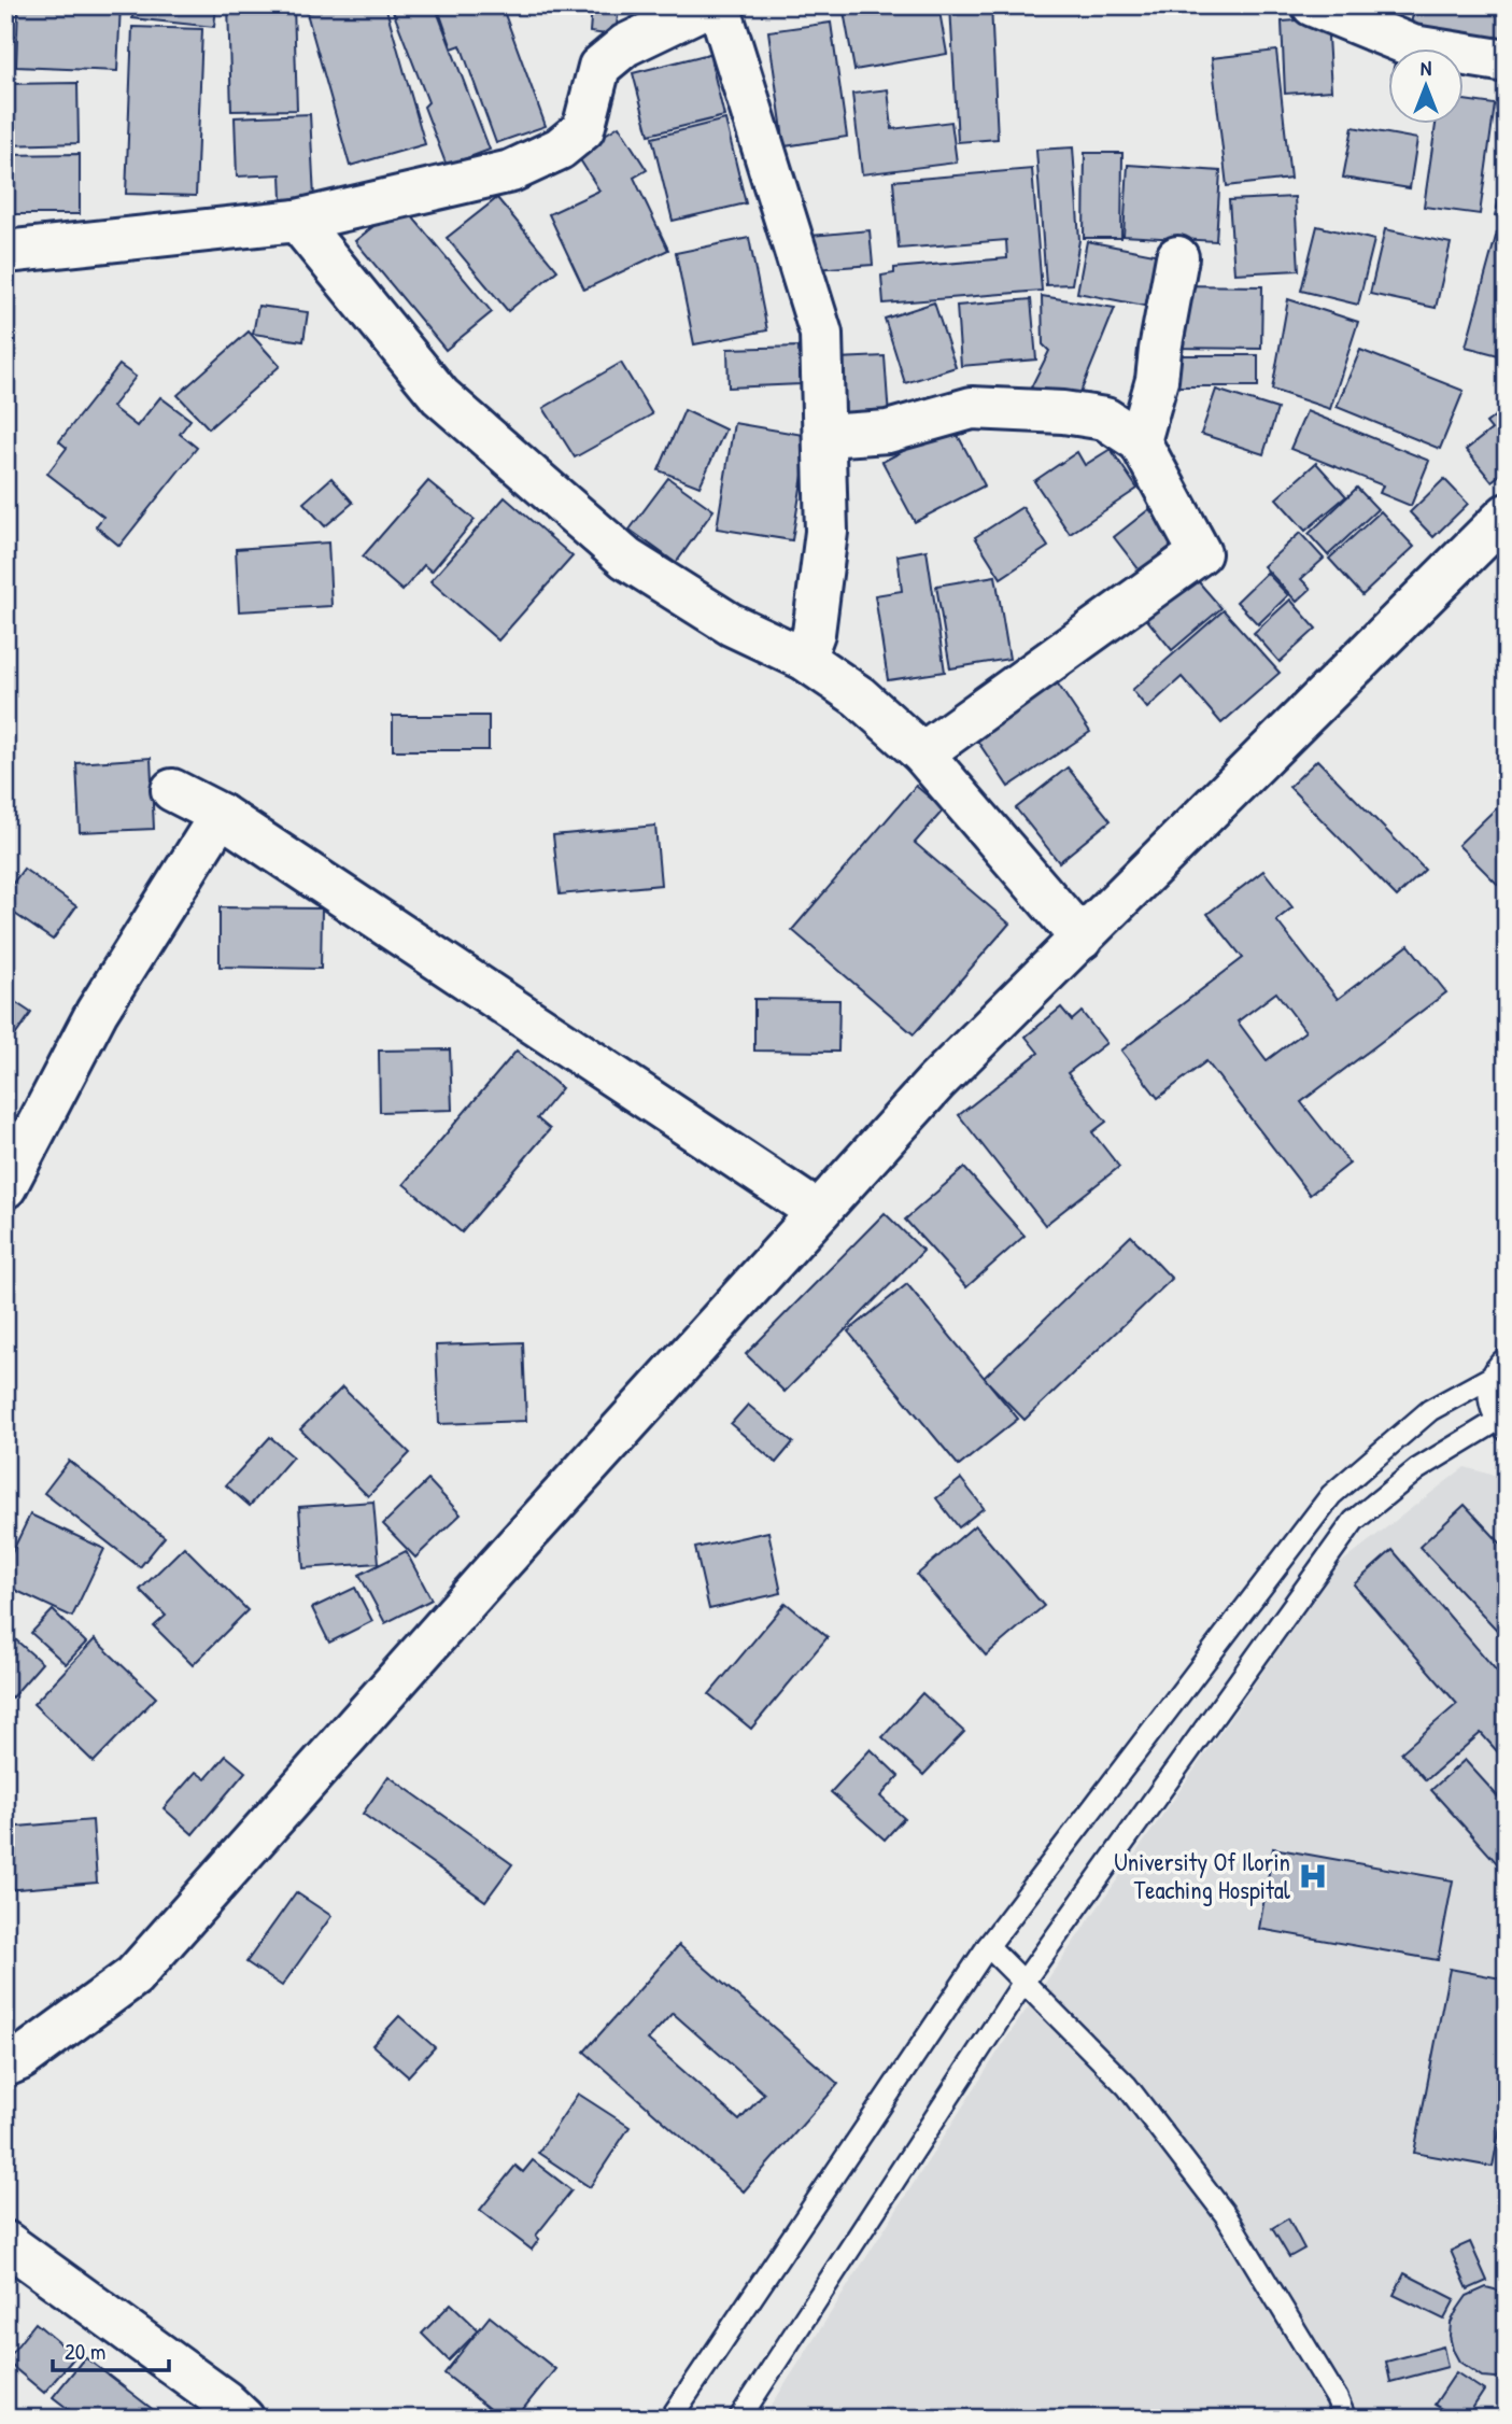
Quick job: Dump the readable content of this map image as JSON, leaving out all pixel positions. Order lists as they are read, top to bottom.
{
  "places": {
    "hospital": ["University Of Ilorin Teaching Hospital"]
  },
  "scale_bar": "20 m",
  "north": "top"
}
